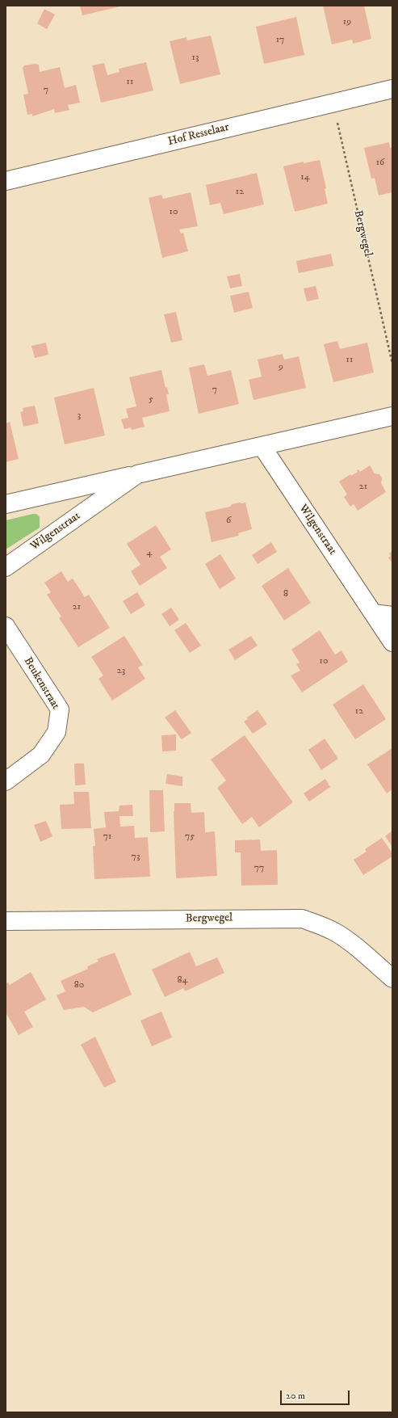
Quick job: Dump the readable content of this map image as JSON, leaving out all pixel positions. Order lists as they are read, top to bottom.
{
  "streets": {
    "street": [
      "Hof Resselaar",
      "Bergwegel",
      "Wilgenstraat",
      "Beukenstraat"
    ]
  },
  "crossings": [
    ["Hof Resselaar", "Bergwegel"]
  ],
  "house_numbers": [
    "19",
    "17",
    "13",
    "11",
    "7",
    "16",
    "14",
    "12",
    "10",
    "11",
    "9",
    "7",
    "5",
    "3",
    "21",
    "6",
    "4",
    "8",
    "21",
    "10",
    "23",
    "12",
    "71",
    "75",
    "73",
    "77",
    "84",
    "80"
  ],
  "scale_bar": "20 m"
}
